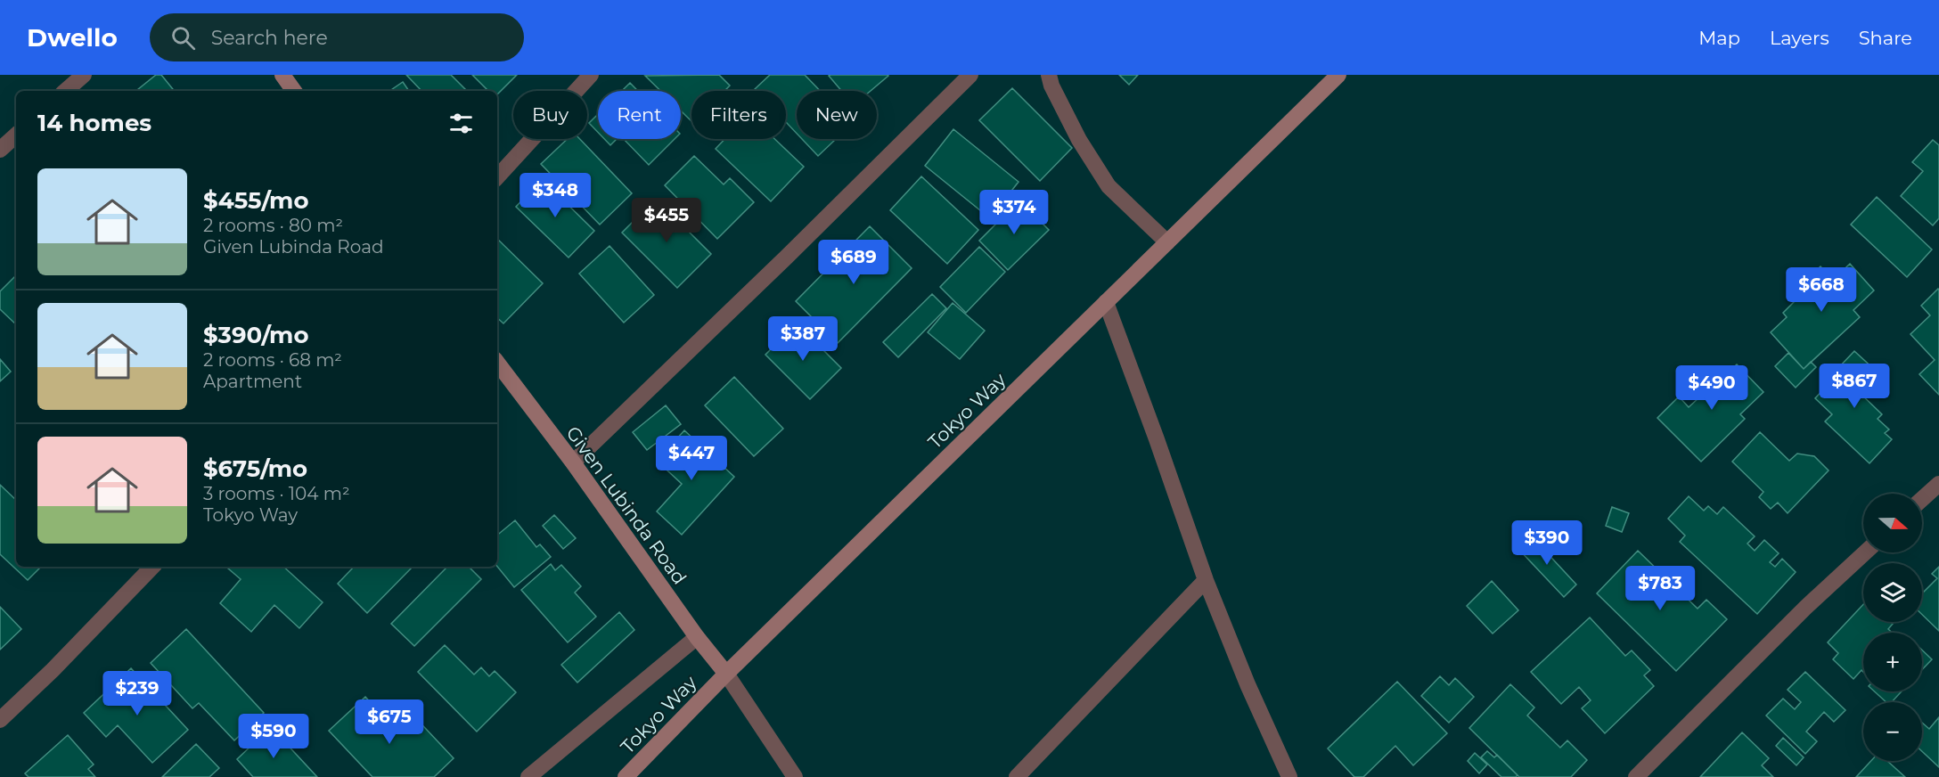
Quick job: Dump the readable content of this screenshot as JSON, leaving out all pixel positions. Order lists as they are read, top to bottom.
{
  "streets": {
    "main road": ["Tokyo Way", "Given Lubinda Road"]
  },
  "crossings": [
    ["Tokyo Way", "Given Lubinda Road"]
  ],
  "north": "right",
  "page": {
    "header": "Dwello",
    "search": "Search here",
    "nav": ["Map", "Layers", "Share"],
    "chip": [
      "Buy",
      "Rent",
      "Filters",
      "New"
    ],
    "heading": "14 homes",
    "list": [
      {
        "name": "$455/mo",
        "note": "2 rooms · 80 m² · Given Lubinda Road"
      },
      {
        "name": "$390/mo",
        "note": "2 rooms · 68 m² · Apartment"
      },
      {
        "name": "$675/mo",
        "note": "3 rooms · 104 m² · Tokyo Way"
      }
    ],
    "price": [
      "$348",
      "$374",
      "$455",
      "$689",
      "$668",
      "$387",
      "$867",
      "$490",
      "$447",
      "$390",
      "$783",
      "$239",
      "$675",
      "$590"
    ],
    "map_buttons": ["+", "−"]
  }
}
